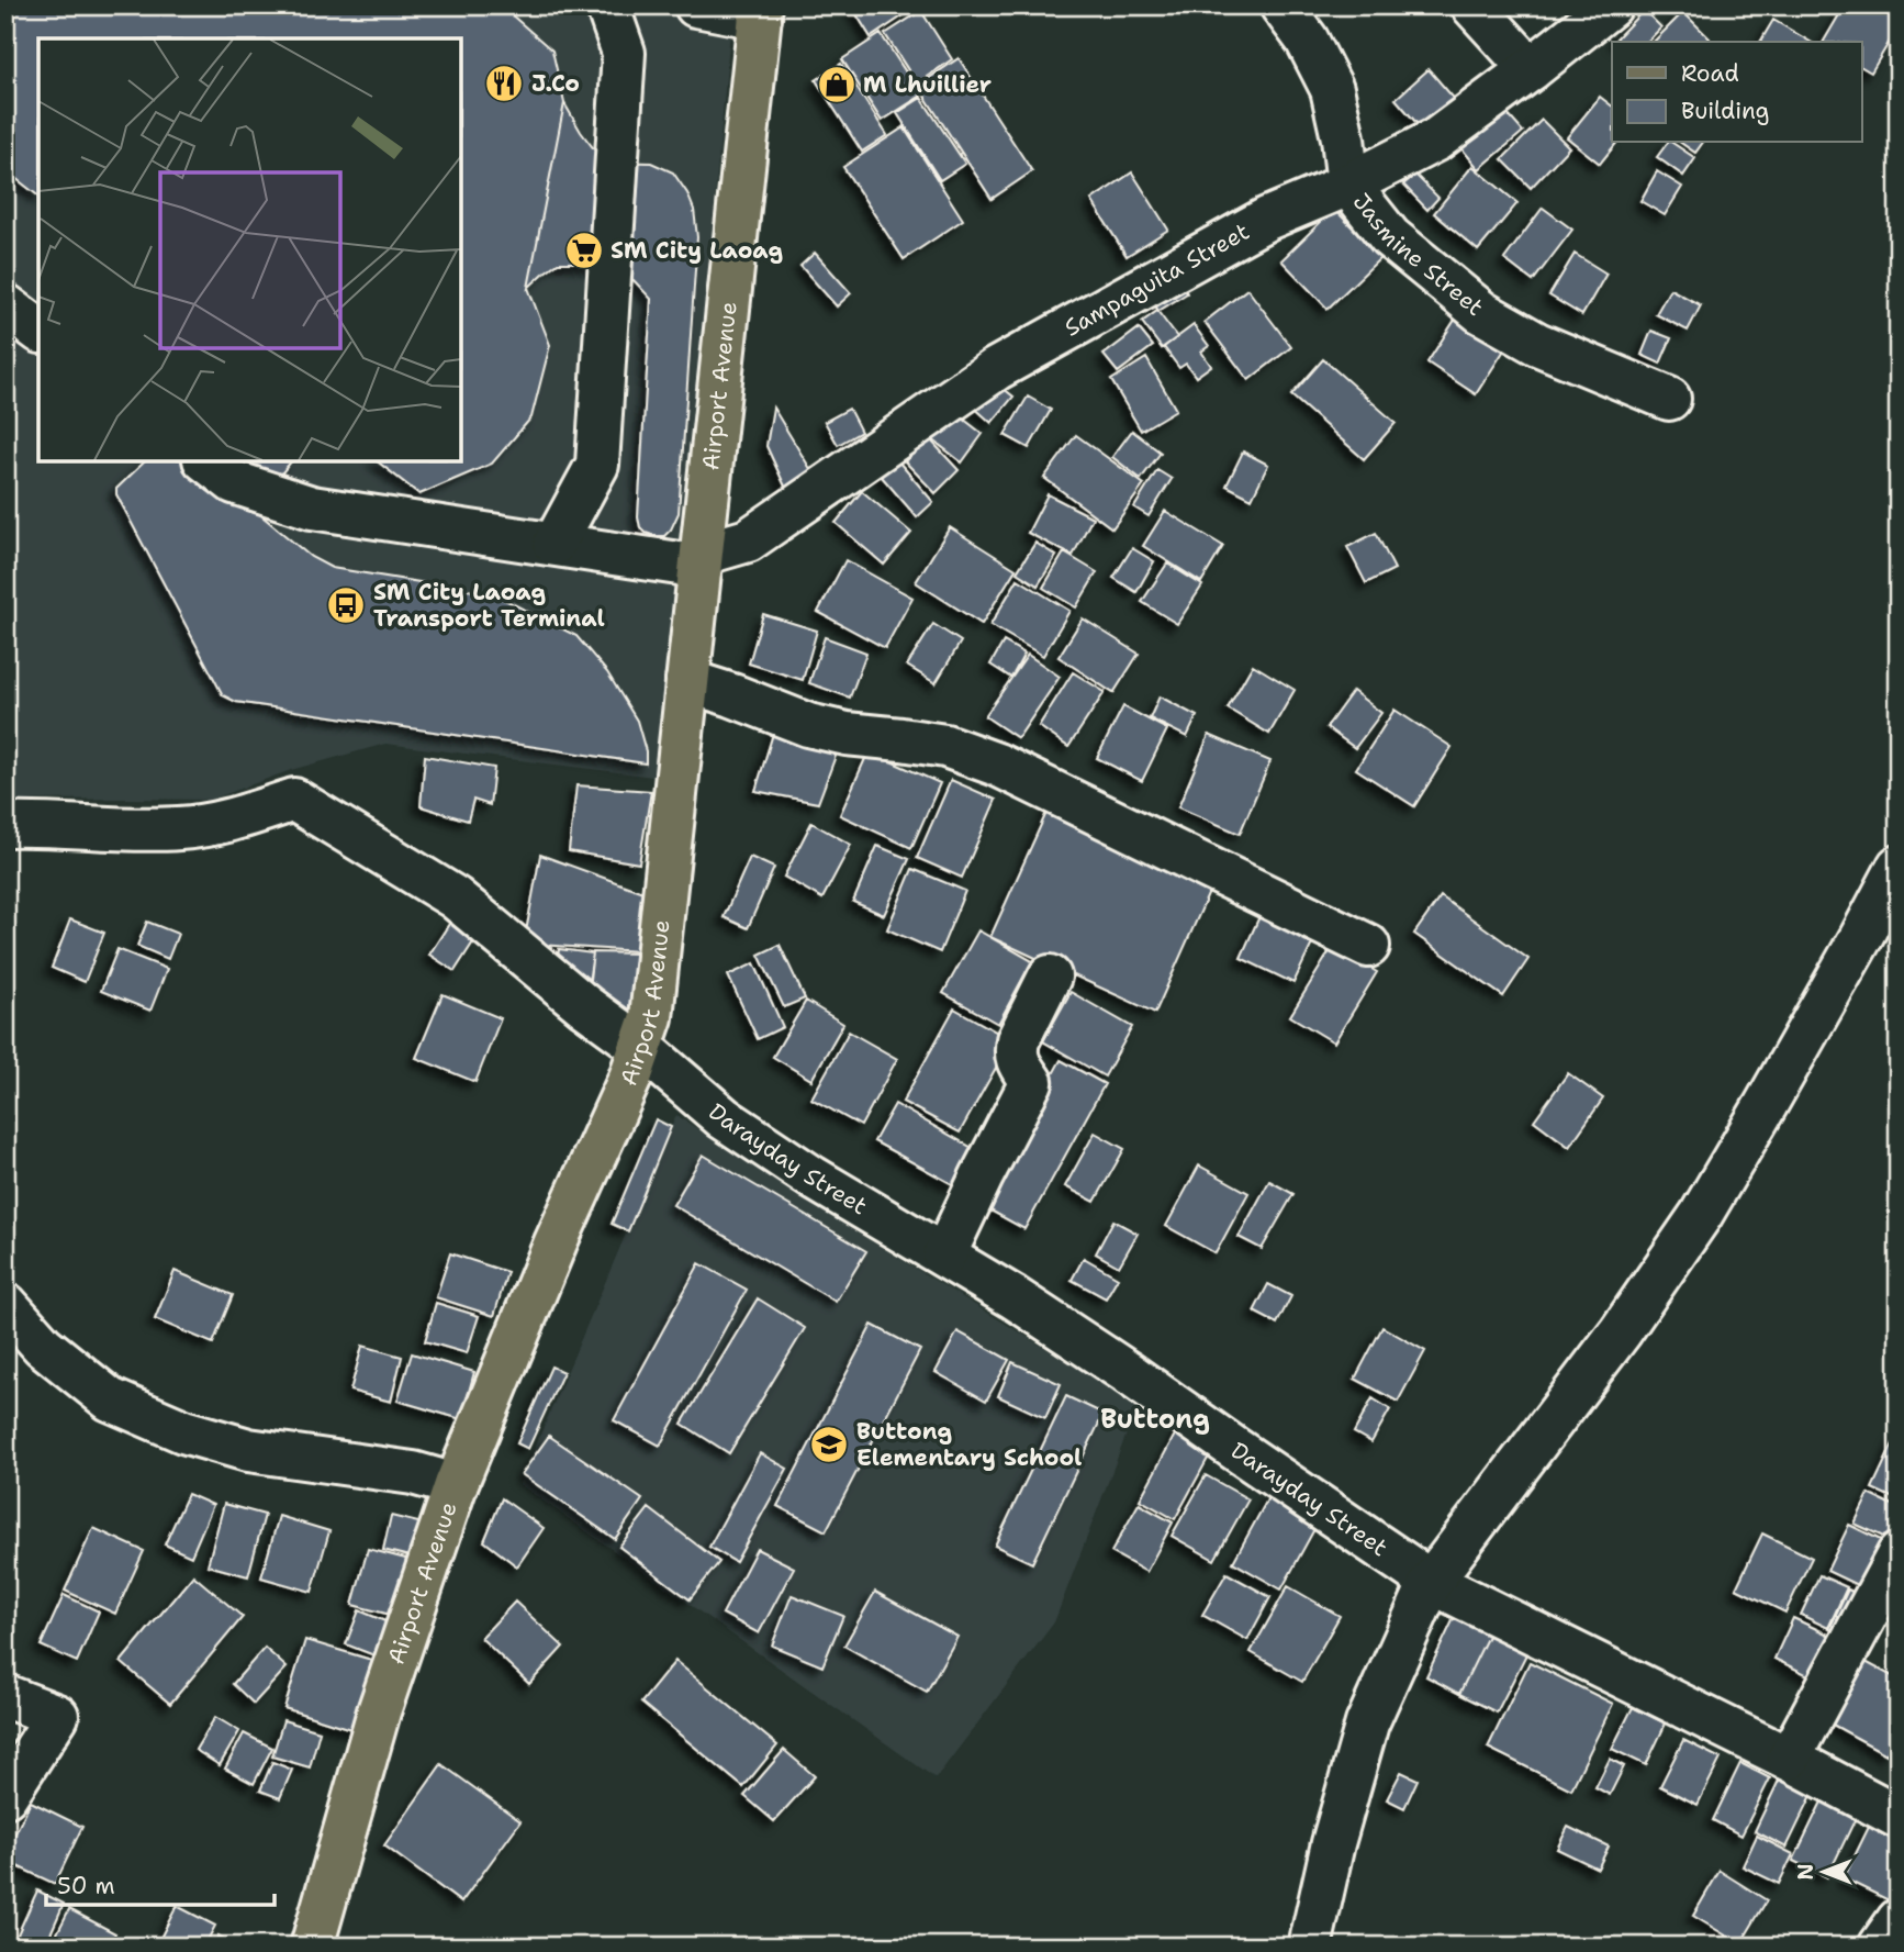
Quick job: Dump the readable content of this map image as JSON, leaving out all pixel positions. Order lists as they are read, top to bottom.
{
  "streets": {
    "main road": ["Airport Avenue"],
    "street": ["Jasmine Street", "Sampaguita Street", "Darayday Street"]
  },
  "crossings": [
    ["Jasmine Street", "Sampaguita Street"],
    ["Sampaguita Street", "Airport Avenue"],
    ["Airport Avenue", "Darayday Street"]
  ],
  "districts": ["Buttong"],
  "places": {
    "restaurant": ["J.Co"],
    "shop": ["M Lhuillier"],
    "supermarket": ["SM City Laoag"],
    "bus stop": ["SM City Laoag Transport Terminal"],
    "school or university": ["Buttong Elementary School"]
  },
  "legend": ["Road", "Building"],
  "scale_bar": "50 m",
  "north": "left"
}
